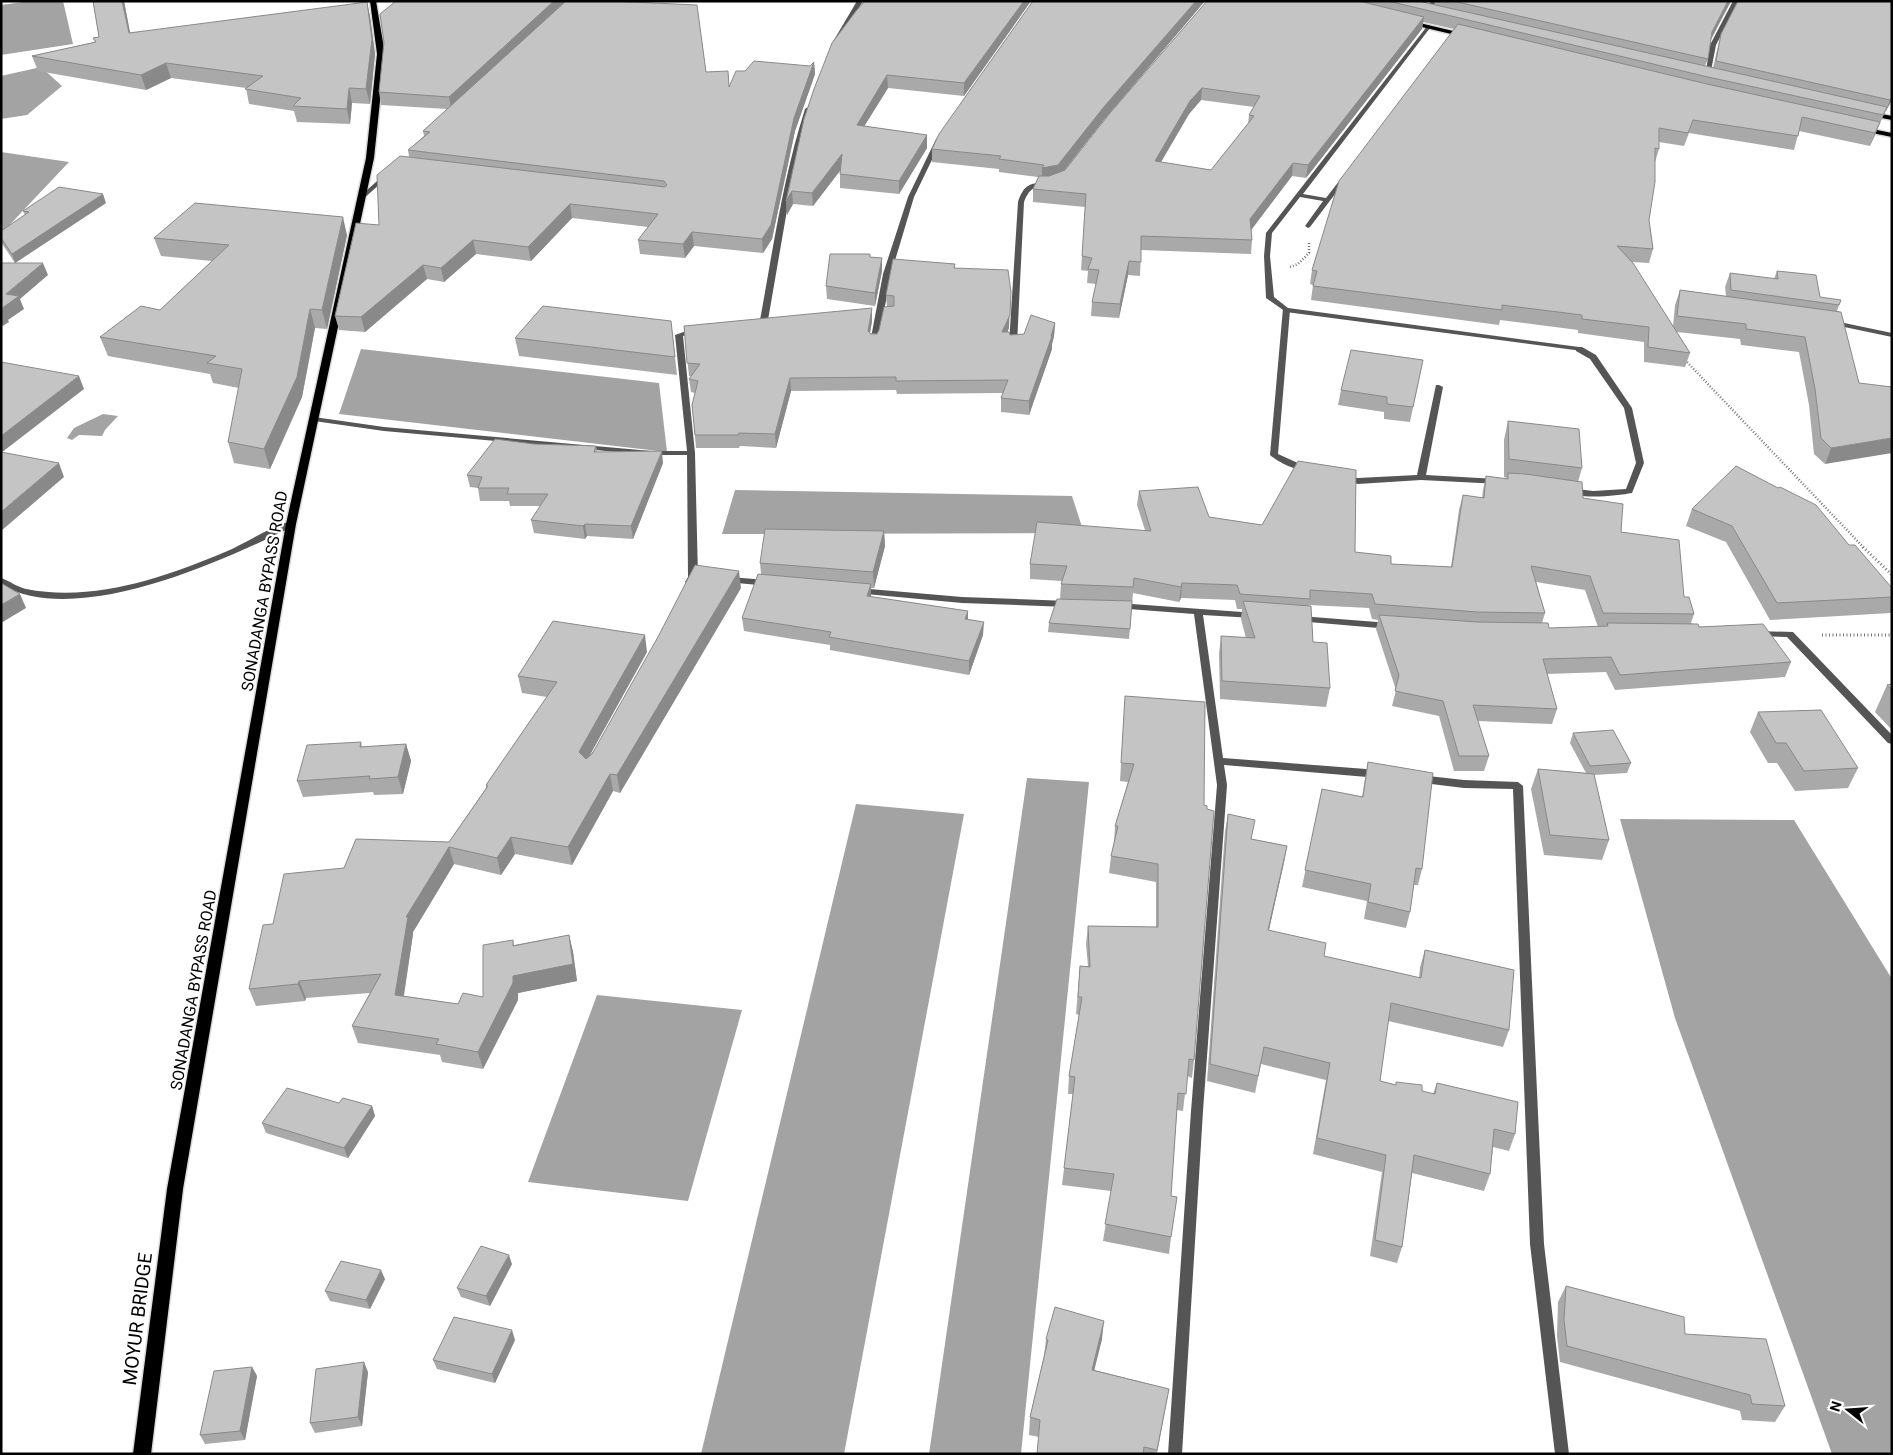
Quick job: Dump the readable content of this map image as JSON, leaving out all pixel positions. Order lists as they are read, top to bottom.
{
  "streets": {
    "main road": ["SONADANGA BYPASS ROAD", "MOYUR BRIDGE"]
  },
  "crossings": [
    ["SONADANGA BYPASS ROAD", "MOYUR BRIDGE"]
  ],
  "north": "left"
}
